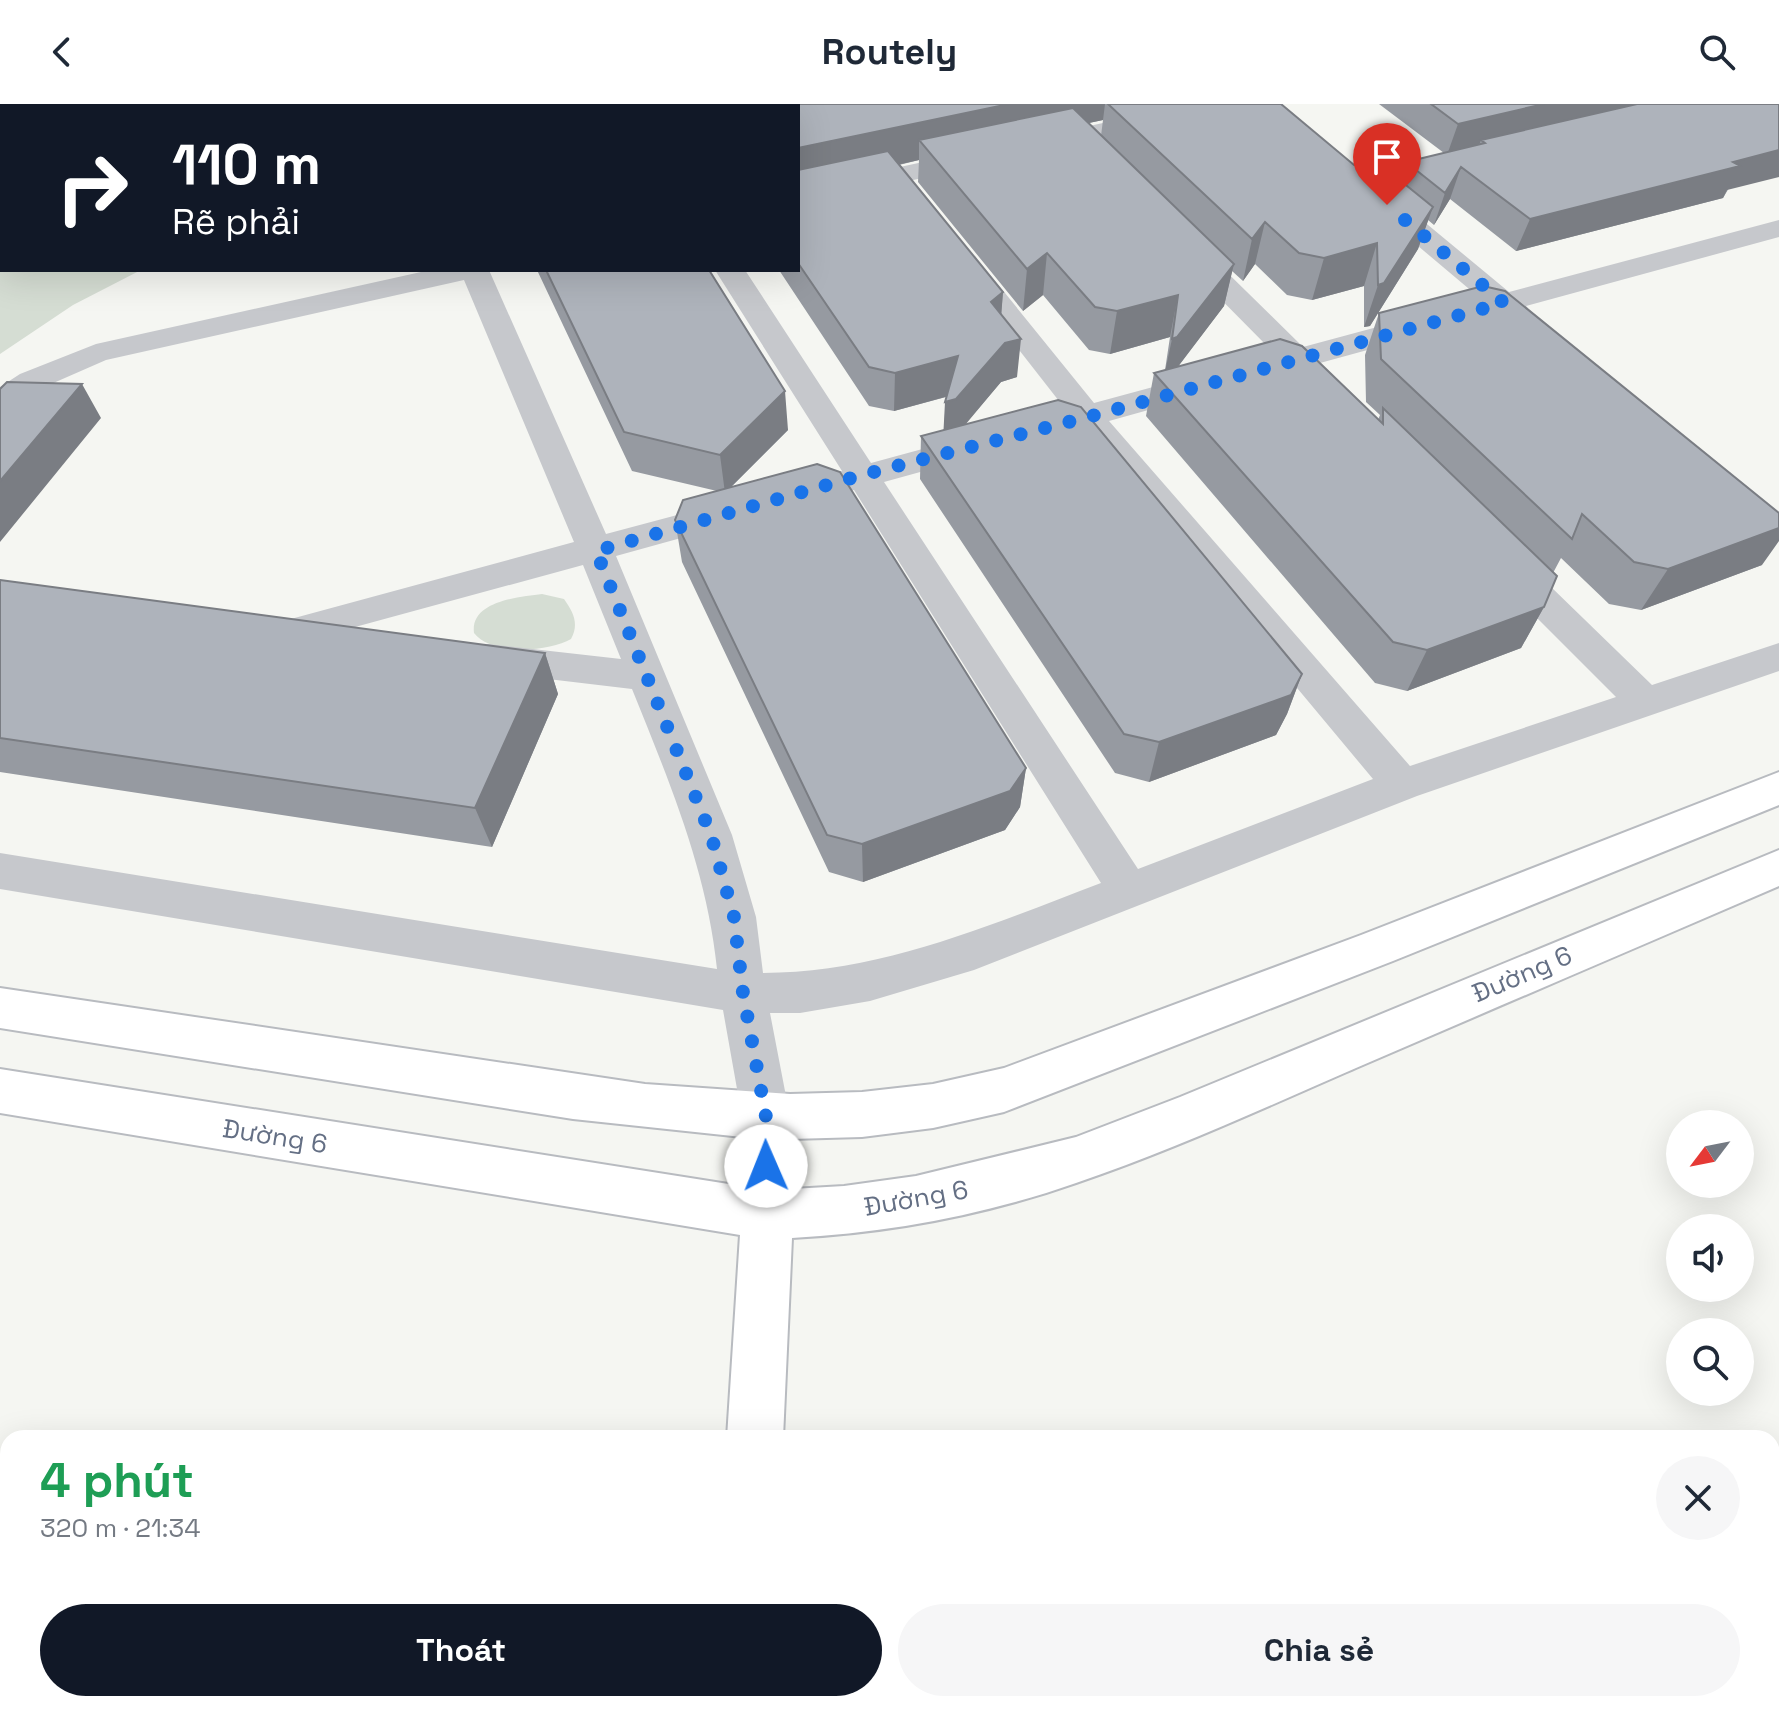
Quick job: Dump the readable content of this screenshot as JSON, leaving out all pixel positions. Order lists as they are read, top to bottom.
{
  "streets": {
    "main road": ["Đường 6"]
  },
  "north": "bottom left",
  "page": {
    "header": "Routely",
    "turn": ["110 m", "Rẽ phải"],
    "heading": ["4 phút", "320 m · 21:34"],
    "buttons": ["Thoát", "Chia sẻ"]
  }
}
